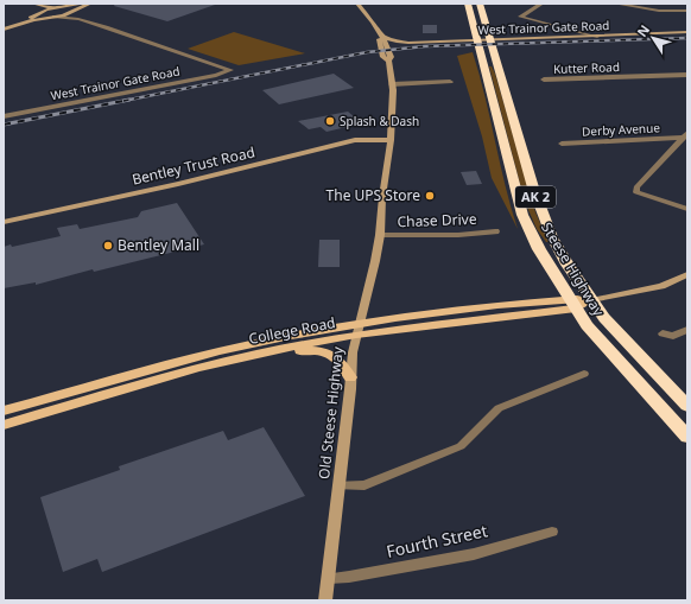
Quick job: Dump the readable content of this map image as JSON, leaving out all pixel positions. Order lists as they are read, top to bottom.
{
  "streets": {
    "highway": ["AK 2", "Steese Highway"],
    "main road": [
      "West Trainor Gate Road",
      "Bentley Trust Road",
      "College Road",
      "Old Steese Highway"
    ],
    "street": [
      "Kutter Road",
      "Derby Avenue",
      "Chase Drive",
      "Fourth Street"
    ]
  },
  "crossings": [
    ["West Trainor Gate Road", "Steese Highway"],
    ["West Trainor Gate Road", "Old Steese Highway"],
    ["Bentley Trust Road", "Old Steese Highway"],
    ["Chase Drive", "Old Steese Highway"],
    ["Steese Highway", "College Road"],
    ["College Road", "Old Steese Highway"],
    ["Old Steese Highway", "Fourth Street"]
  ],
  "places": ["Splash & Dash", "The UPS Store", "Bentley Mall"],
  "north": "top left"
}
